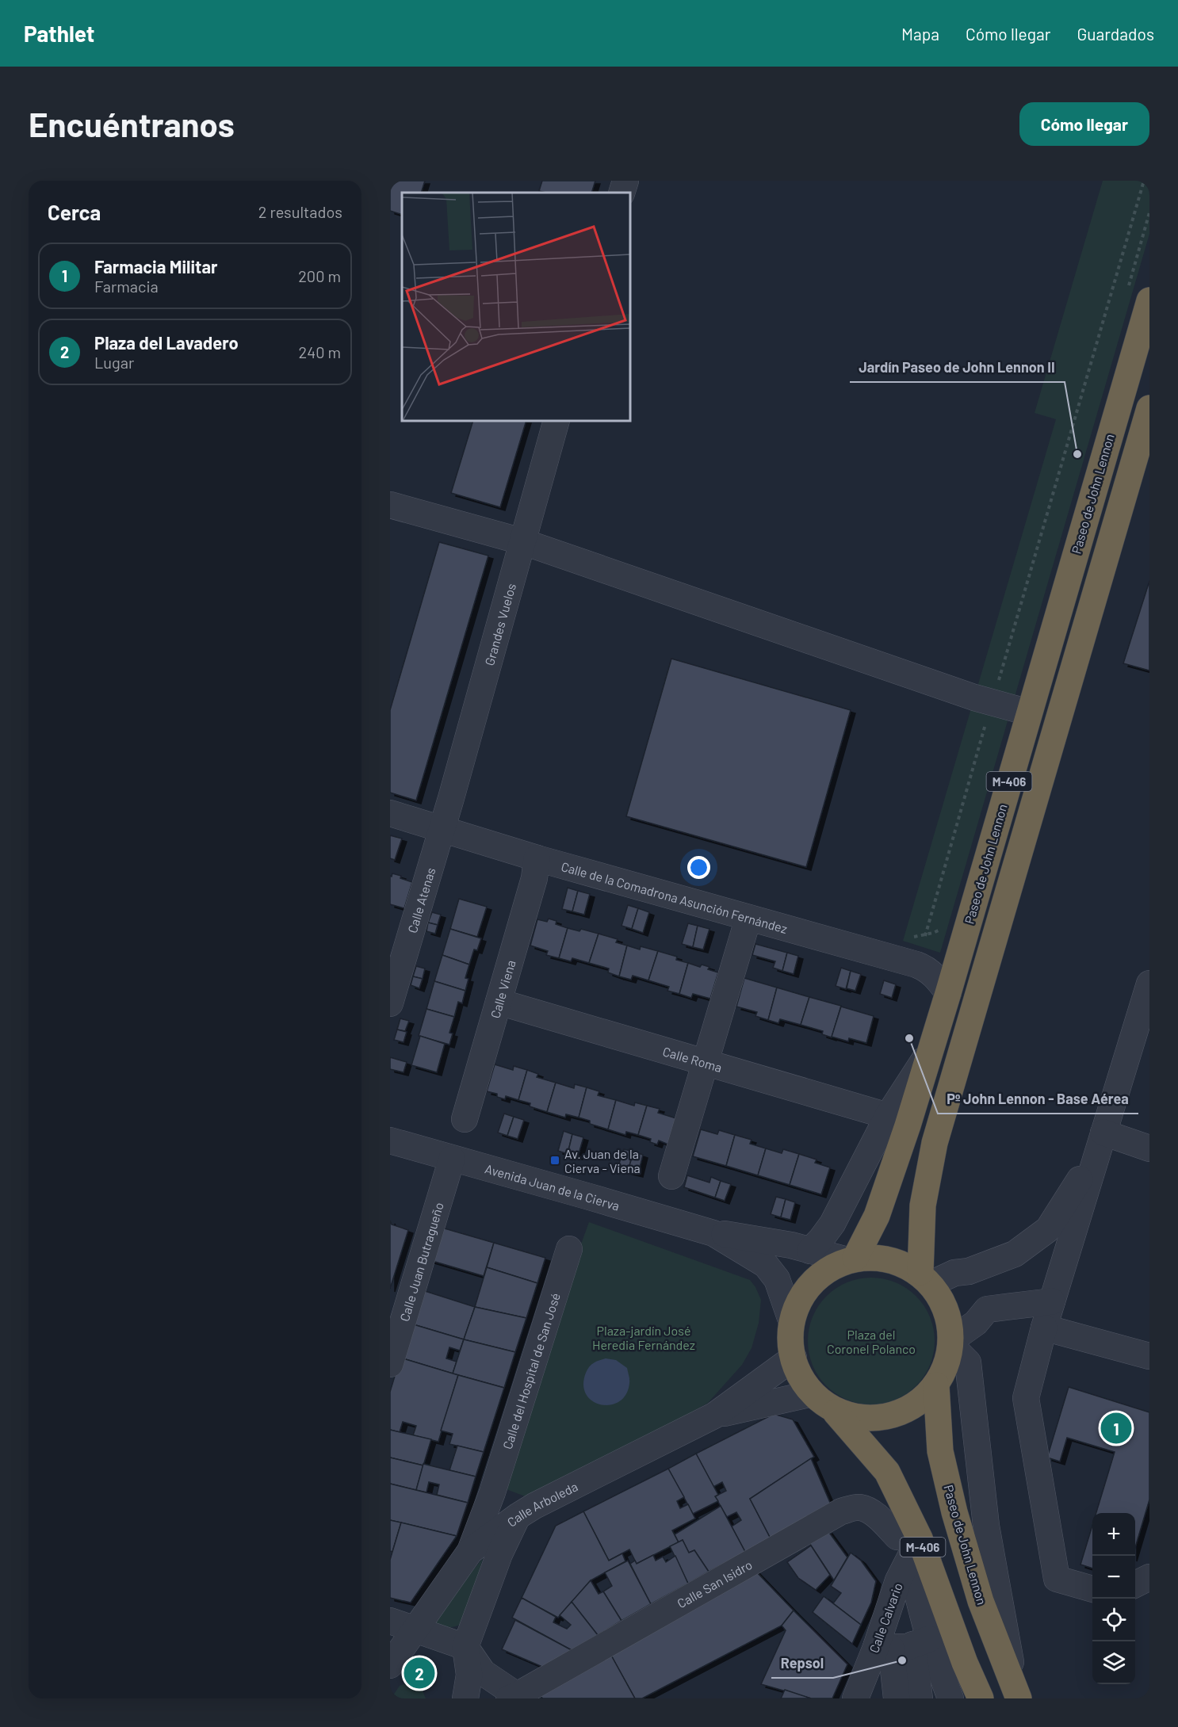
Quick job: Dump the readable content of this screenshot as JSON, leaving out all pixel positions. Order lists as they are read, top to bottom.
{
  "streets": {
    "highway": ["Paseo de John Lennon", "M-406"],
    "street": [
      "Grandes Vuelos",
      "Calle de la Comadrona Asunción Fernández",
      "Calle Atenas",
      "Calle Viena",
      "Calle Roma",
      "Avenida Juan de la Cierva",
      "Calle Juan Butragueño",
      "Calle del Hospital de San José",
      "Calle Arboleda",
      "Calle San Isidro",
      "Calle Calvario"
    ]
  },
  "crossings": [
    ["Paseo de John Lennon", "M-406"],
    ["Paseo de John Lennon", "Calle de la Comadrona Asunción Fernández"],
    ["Paseo de John Lennon", "Avenida Juan de la Cierva"],
    ["Paseo de John Lennon", "Calle Arboleda"],
    ["Grandes Vuelos", "Calle de la Comadrona Asunción Fernández"],
    ["Grandes Vuelos", "Calle Atenas"],
    ["M-406", "Avenida Juan de la Cierva"],
    ["M-406", "Calle Arboleda"],
    ["M-406", "Calle San Isidro"],
    ["M-406", "Calle Calvario"],
    ["Calle de la Comadrona Asunción Fernández", "Calle Atenas"],
    ["Calle de la Comadrona Asunción Fernández", "Calle Viena"],
    ["Calle Viena", "Calle Roma"],
    ["Avenida Juan de la Cierva", "Calle Juan Butragueño"],
    ["Avenida Juan de la Cierva", "Calle Arboleda"],
    ["Calle del Hospital de San José", "Calle Arboleda"],
    ["Calle San Isidro", "Calle Calvario"]
  ],
  "parks": ["Plaza-jardín José Heredia Fernández", "Plaza del Coronel Polanco"],
  "places": {
    "other": ["Jardín Paseo de John Lennon II", "Pº John Lennon - Base Aérea", "Repsol"],
    "transit": ["Av. Juan de la Cierva - Viena"]
  },
  "page": {
    "header": "Pathlet",
    "nav": ["Mapa", "Cómo llegar", "Guardados"],
    "buttons": "Cómo llegar",
    "title": "Encuéntranos",
    "heading": ["Cerca", "2 resultados"],
    "list": [
      {
        "mark": "1",
        "name": "Farmacia Militar",
        "note": "Farmacia",
        "value": "200 m"
      },
      {
        "mark": "2",
        "name": "Plaza del Lavadero",
        "note": "Lugar",
        "value": "240 m"
      }
    ],
    "pins": ["1", "2"],
    "map_buttons": ["+", "−"]
  }
}
